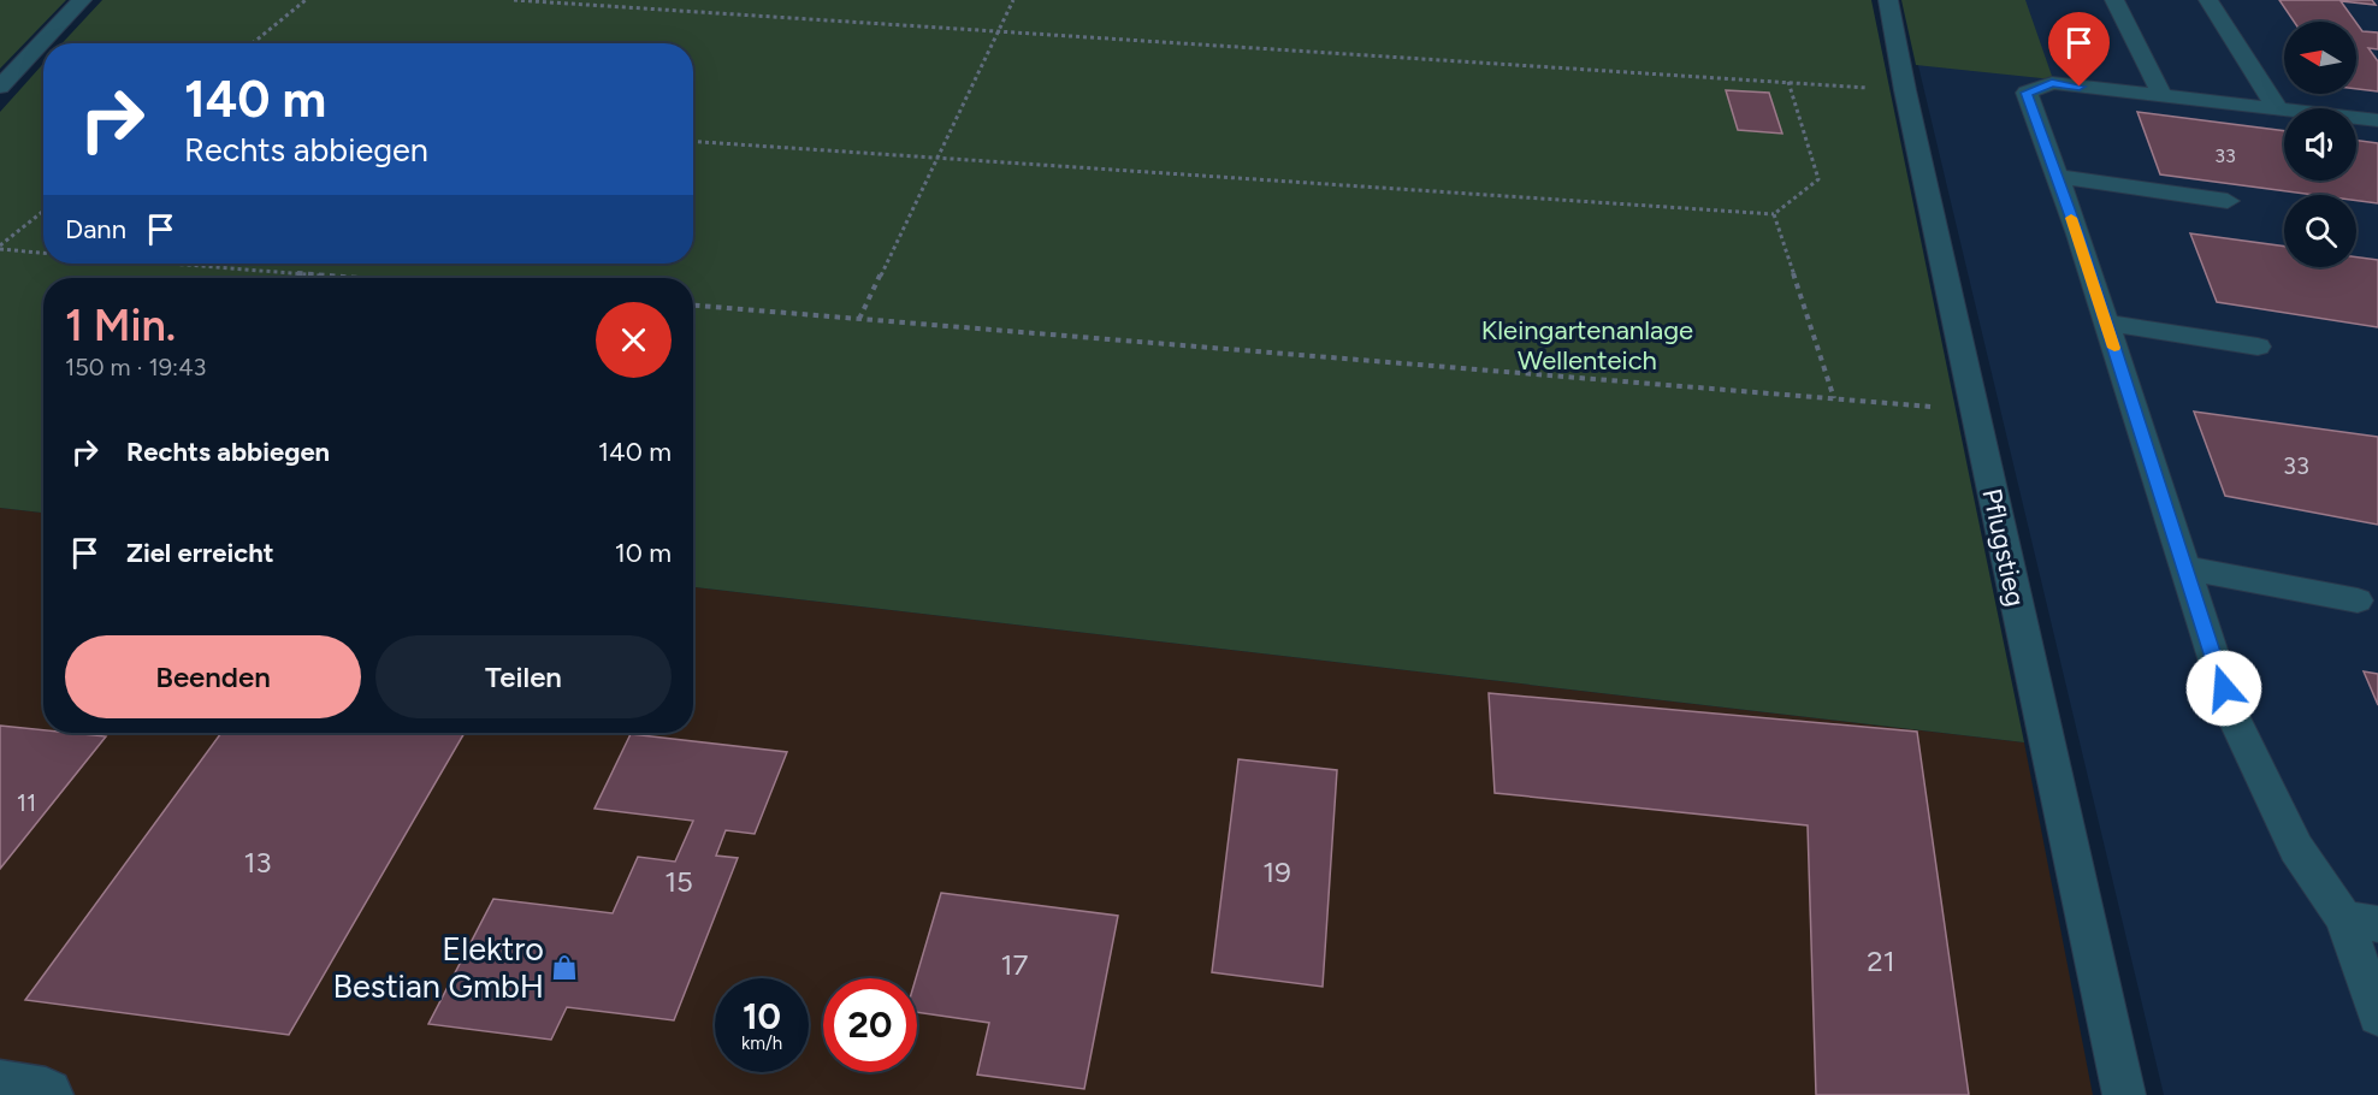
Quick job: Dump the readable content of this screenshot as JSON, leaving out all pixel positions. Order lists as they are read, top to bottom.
{
  "streets": {
    "lane": ["Pflugstieg"]
  },
  "parks": ["Kleingartenanlage Wellenteich"],
  "places": {
    "shop": ["Elektro Bestian GmbH"]
  },
  "house_numbers": [
    "33",
    "33",
    "11",
    "13",
    "19",
    "15",
    "21",
    "17"
  ],
  "north": "left",
  "page": {
    "turn": ["140 m", "Rechts abbiegen"],
    "then": "Dann",
    "heading": ["1 Min.", "150 m · 19:43"],
    "list": [
      {
        "name": "Rechts abbiegen",
        "value": "140 m"
      },
      {
        "name": "Ziel erreicht",
        "value": "10 m"
      }
    ],
    "buttons": ["Beenden", "Teilen"],
    "speed": "10 km/h",
    "limit": "20"
  }
}
